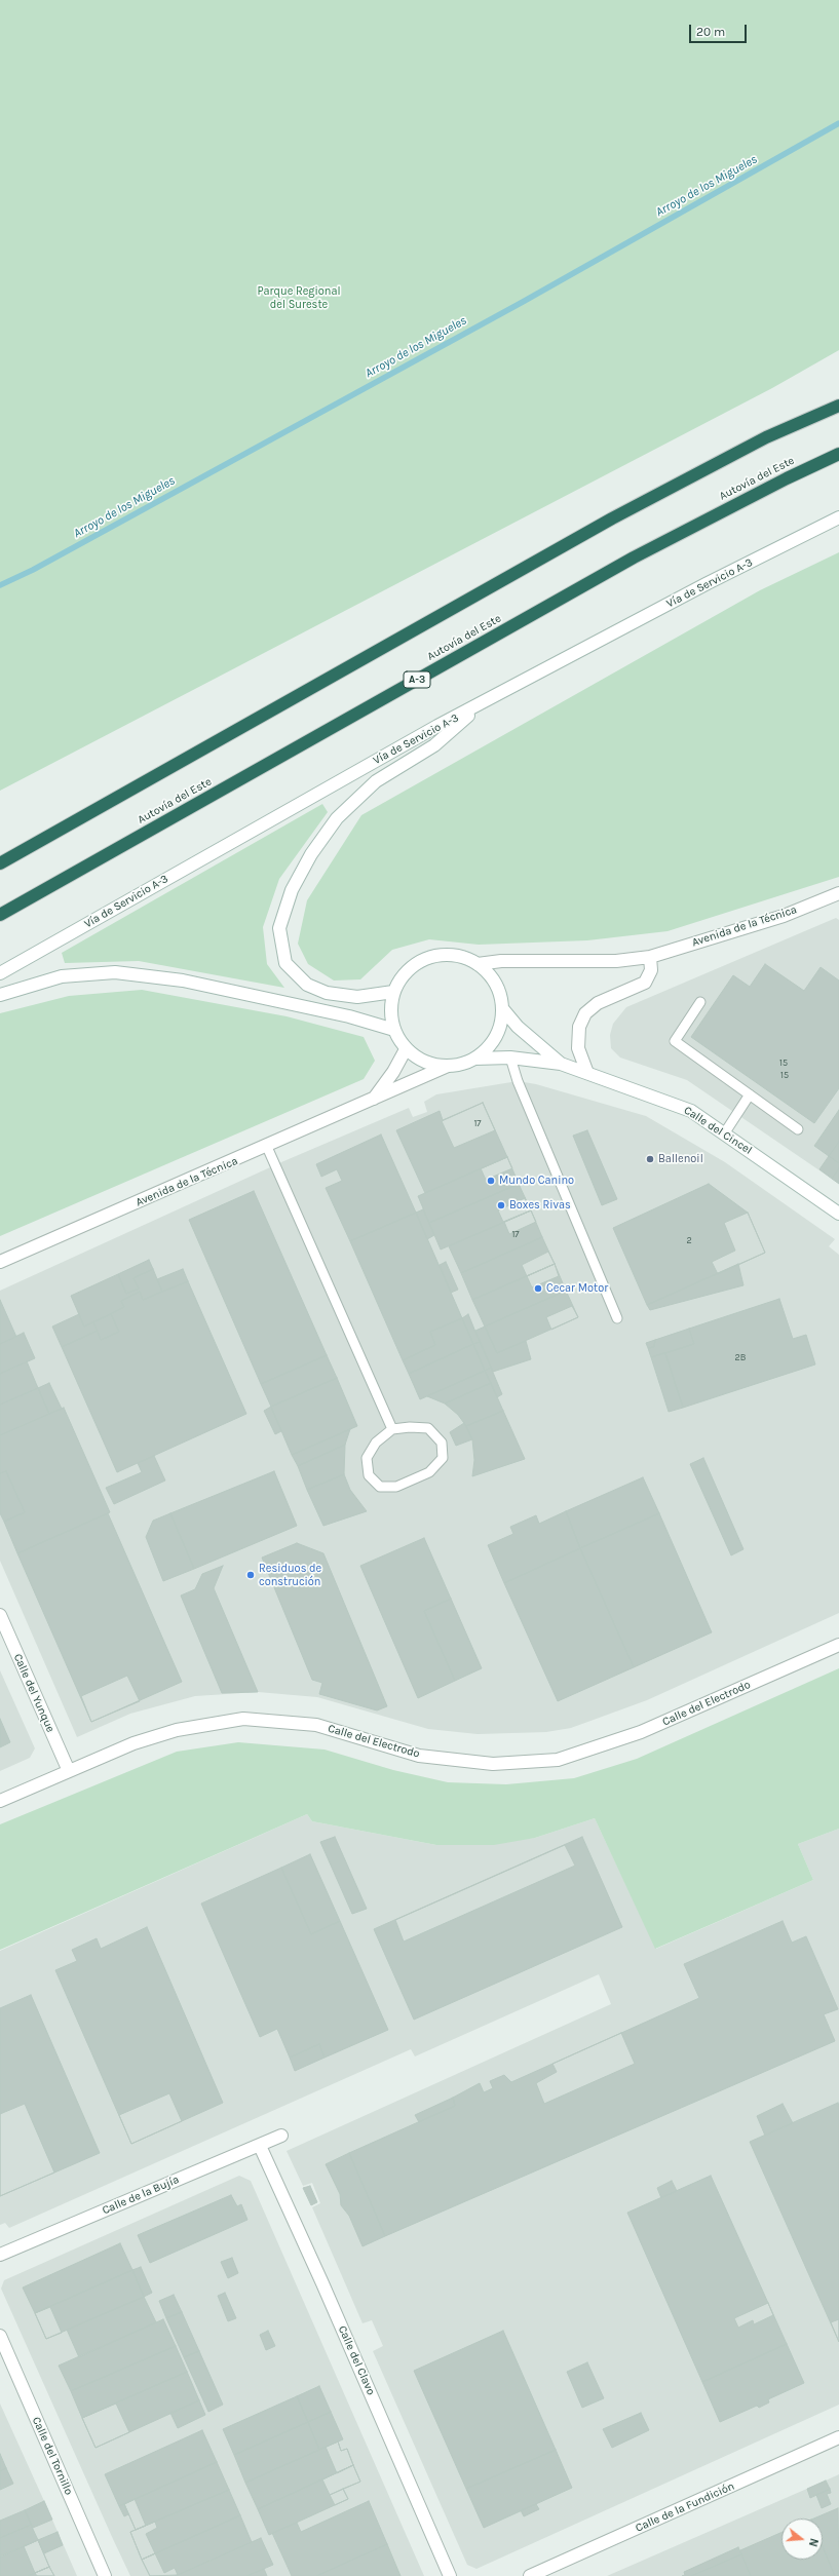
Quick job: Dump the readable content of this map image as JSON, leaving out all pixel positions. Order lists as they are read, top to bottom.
{
  "streets": {
    "highway": ["Autovía del Este", "A-3"],
    "street": [
      "Vía de Servicio A-3",
      "Avenida de la Técnica",
      "Calle del Cincel",
      "Calle del Yunque",
      "Calle del Electrodo",
      "Calle de la Bujía",
      "Calle del Clavo",
      "Calle del Tornillo",
      "Calle de la Fundición"
    ]
  },
  "crossings": [
    ["Calle del Yunque", "Calle del Electrodo"],
    ["Calle de la Bujía", "Calle del Clavo"]
  ],
  "water": ["Arroyo de los Migueles"],
  "parks": ["Parque Regional del Sureste"],
  "places": [
    "Ballenoil",
    "Mundo Canino",
    "Boxes Rivas",
    "Cecar Motor",
    "Residuos de construción"
  ],
  "house_numbers": [
    "15",
    "15",
    "17",
    "17",
    "2",
    "2B"
  ],
  "scale_bar": "20 m",
  "north": "right"
}
